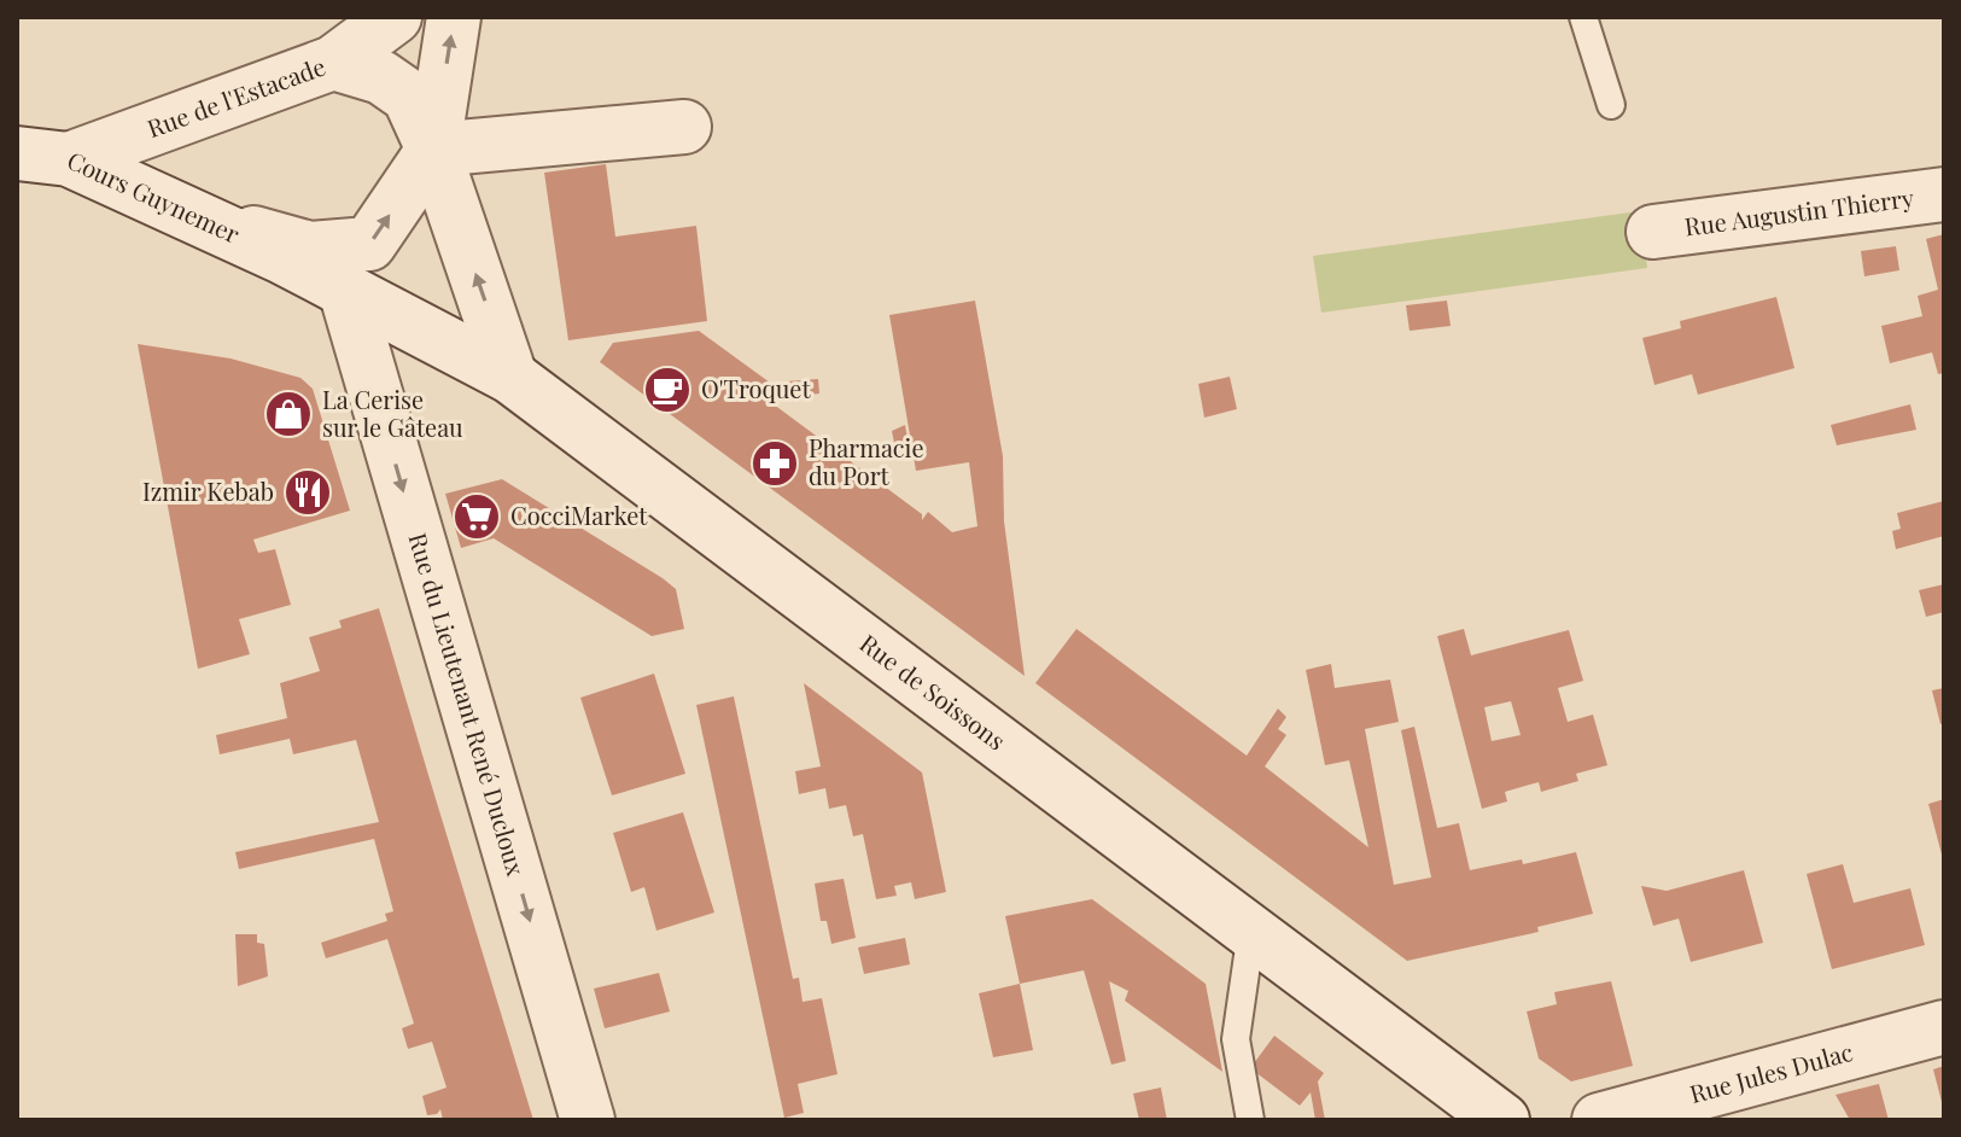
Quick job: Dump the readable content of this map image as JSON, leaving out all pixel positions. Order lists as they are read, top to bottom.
{
  "streets": {
    "street": [
      "Rue de l'Estacade",
      "Cours Guynemer",
      "Rue Augustin Thierry",
      "Rue de Soissons",
      "Rue du Lieutenant René Ducloux",
      "Rue Jules Dulac"
    ]
  },
  "crossings": [
    ["Rue de l'Estacade", "Cours Guynemer"],
    ["Cours Guynemer", "Rue de Soissons"],
    ["Cours Guynemer", "Rue du Lieutenant René Ducloux"],
    ["Rue de Soissons", "Rue du Lieutenant René Ducloux"]
  ],
  "one_way": ["Rue du Lieutenant René Ducloux"],
  "places": {
    "cafe": ["O'Troquet"],
    "shop": ["La Cerise sur le Gâteau"],
    "pharmacy": ["Pharmacie du Port"],
    "restaurant": ["Izmir Kebab"],
    "supermarket": ["CocciMarket"]
  }
}
